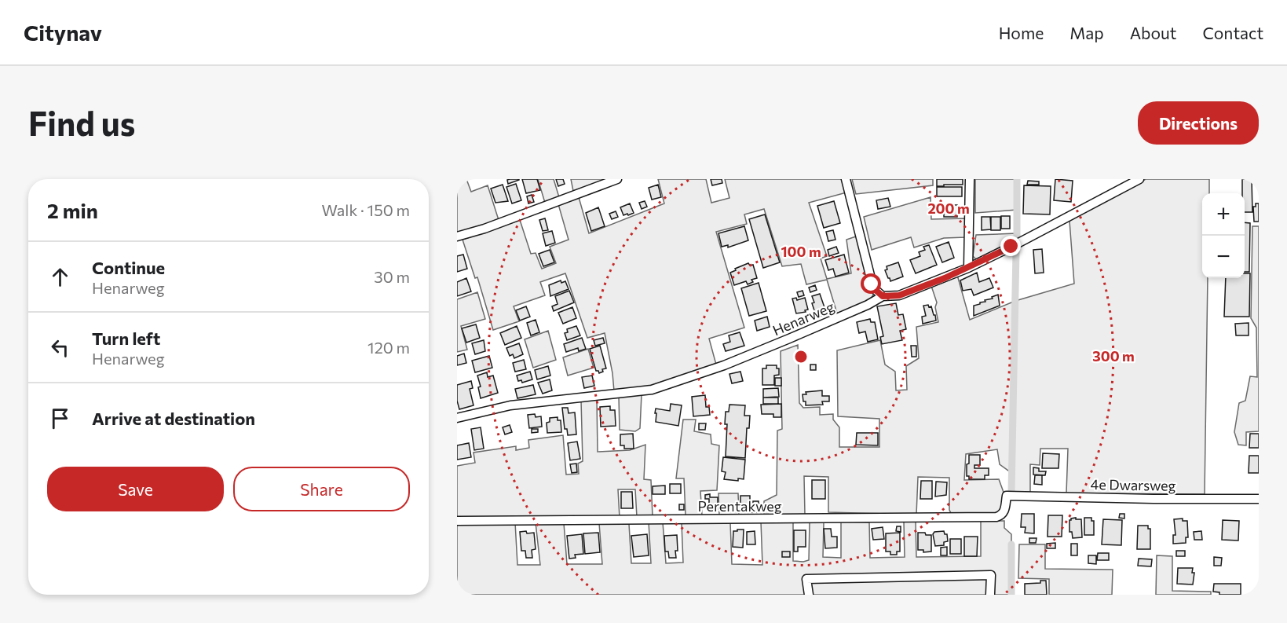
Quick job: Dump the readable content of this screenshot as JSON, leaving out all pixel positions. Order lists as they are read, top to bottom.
{
  "streets": {
    "street": ["Henarweg", "4e Dwarsweg", "Perentakweg"]
  },
  "crossings": [
    ["4e Dwarsweg", "Perentakweg"]
  ],
  "page": {
    "header": "Citynav",
    "nav": [
      "Home",
      "Map",
      "About",
      "Contact"
    ],
    "buttons": [
      "Directions",
      ["Save", "Share"]
    ],
    "title": "Find us",
    "heading": ["2 min", "Walk · 150 m"],
    "map_buttons": ["+", "−"],
    "list": [
      ["Continue", "Henarweg", "30 m"],
      ["Turn left", "Henarweg", "120 m"],
      "Arrive at destination"
    ]
  },
  "rings": ["200 m", "100 m", "300 m"]
}
